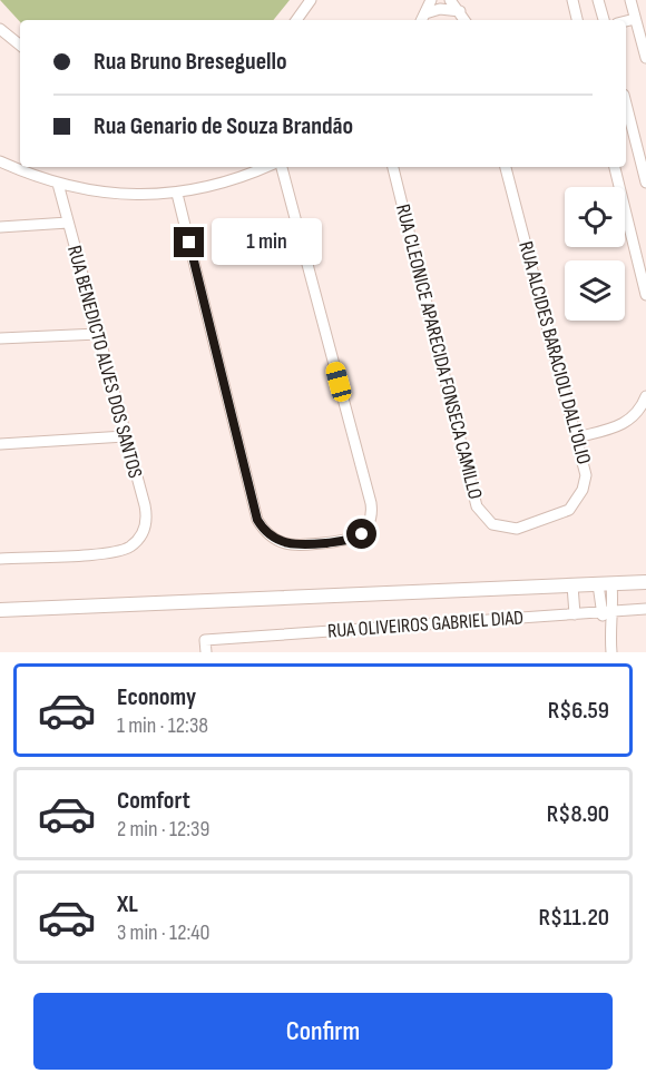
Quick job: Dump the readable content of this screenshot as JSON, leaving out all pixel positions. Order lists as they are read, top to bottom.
{
  "streets": {
    "street": [
      "RUA CLEONICE APARECIDA FONSECA CAMILLO",
      "RUA ALCIDES BARACIOLI DALL'OLIO",
      "RUA BENEDICTO ALVES DOS SANTOS",
      "RUA OLIVEIROS GABRIEL DIAD"
    ]
  },
  "crossings": [
    ["RUA CLEONICE APARECIDA FONSECA CAMILLO", "RUA ALCIDES BARACIOLI DALL'OLIO"]
  ],
  "page": {
    "banner": ["Rua Bruno Breseguello", "Rua Genario de Souza Brandão"],
    "bubble": "1 min",
    "list": [
      {
        "name": "Economy",
        "note": "1 min · 12:38",
        "value": "R$6.59"
      },
      {
        "name": "Comfort",
        "note": "2 min · 12:39",
        "value": "R$8.90"
      },
      {
        "name": "XL",
        "note": "3 min · 12:40",
        "value": "R$11.20"
      }
    ],
    "buttons": "Confirm"
  }
}
